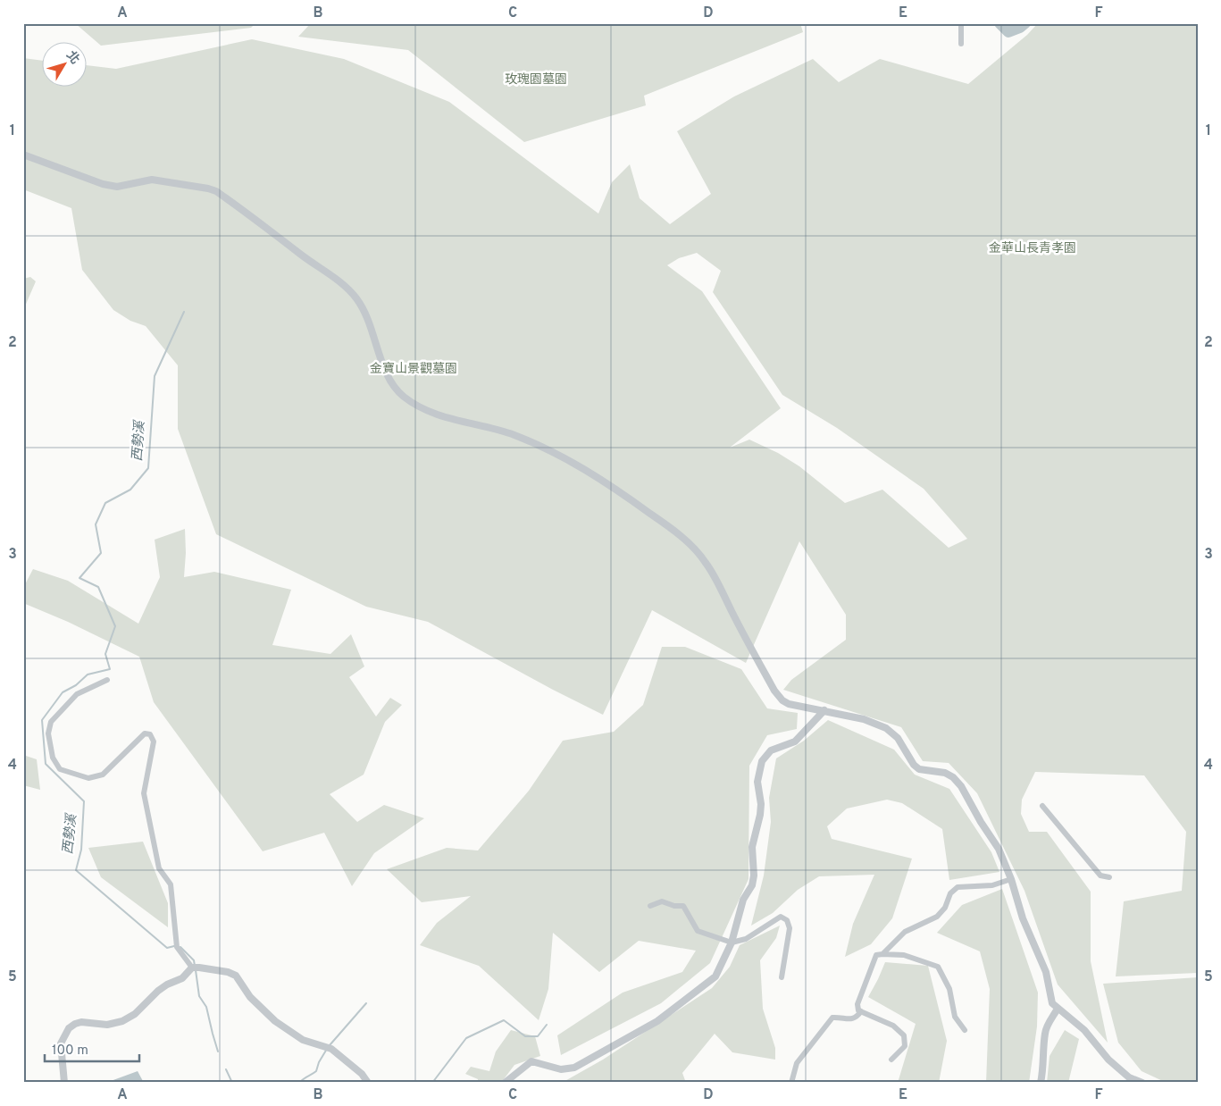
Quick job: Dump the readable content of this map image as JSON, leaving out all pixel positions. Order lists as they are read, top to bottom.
{
  "water": ["西勢溪"],
  "parks": ["玫瑰園墓園", "金華山長青孝園", "金寶山景觀墓園"],
  "scale_bar": "100 m",
  "north": "top right",
  "grid": {
    "columns": [
      "A",
      "B",
      "C",
      "D",
      "E",
      "F"
    ],
    "rows": [
      "1",
      "2",
      "3",
      "4",
      "5"
    ]
  }
}
